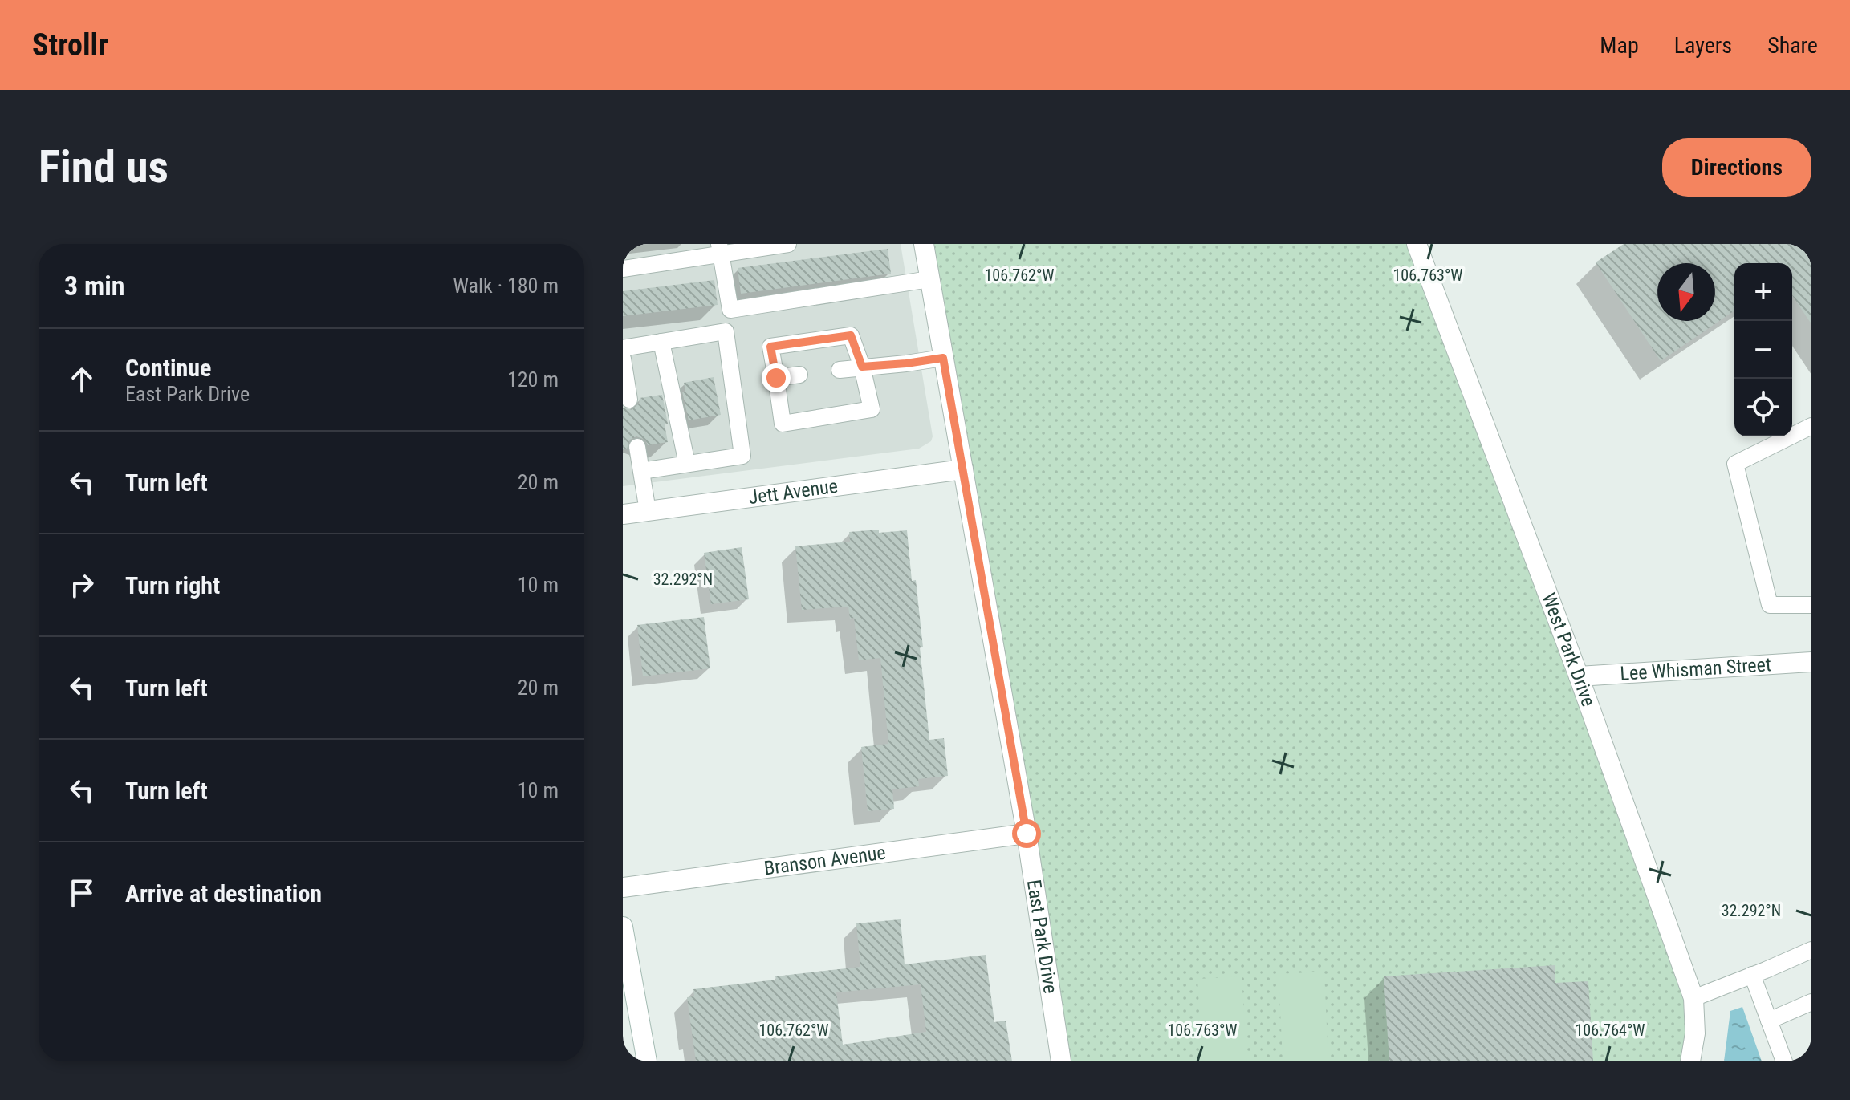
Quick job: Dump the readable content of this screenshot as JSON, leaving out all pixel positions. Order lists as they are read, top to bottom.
{
  "streets": {
    "street": [
      "Jett Avenue",
      "West Park Drive",
      "Lee Whisman Street",
      "Branson Avenue",
      "East Park Drive"
    ]
  },
  "crossings": [
    ["Jett Avenue", "East Park Drive"],
    ["West Park Drive", "Lee Whisman Street"],
    ["Branson Avenue", "East Park Drive"]
  ],
  "north": "bottom",
  "page": {
    "header": "Strollr",
    "nav": ["Map", "Layers", "Share"],
    "buttons": "Directions",
    "title": "Find us",
    "heading": ["3 min", "Walk · 180 m"],
    "map_buttons": ["+", "−"],
    "list": [
      ["Continue", "East Park Drive", "120 m"],
      ["Turn left", "20 m"],
      ["Turn right", "10 m"],
      ["Turn left", "20 m"],
      ["Turn left", "10 m"],
      "Arrive at destination"
    ]
  },
  "coordinates": [
    "106.762°W",
    "106.763°W",
    "32.292°N",
    "106.764°W"
  ]
}
